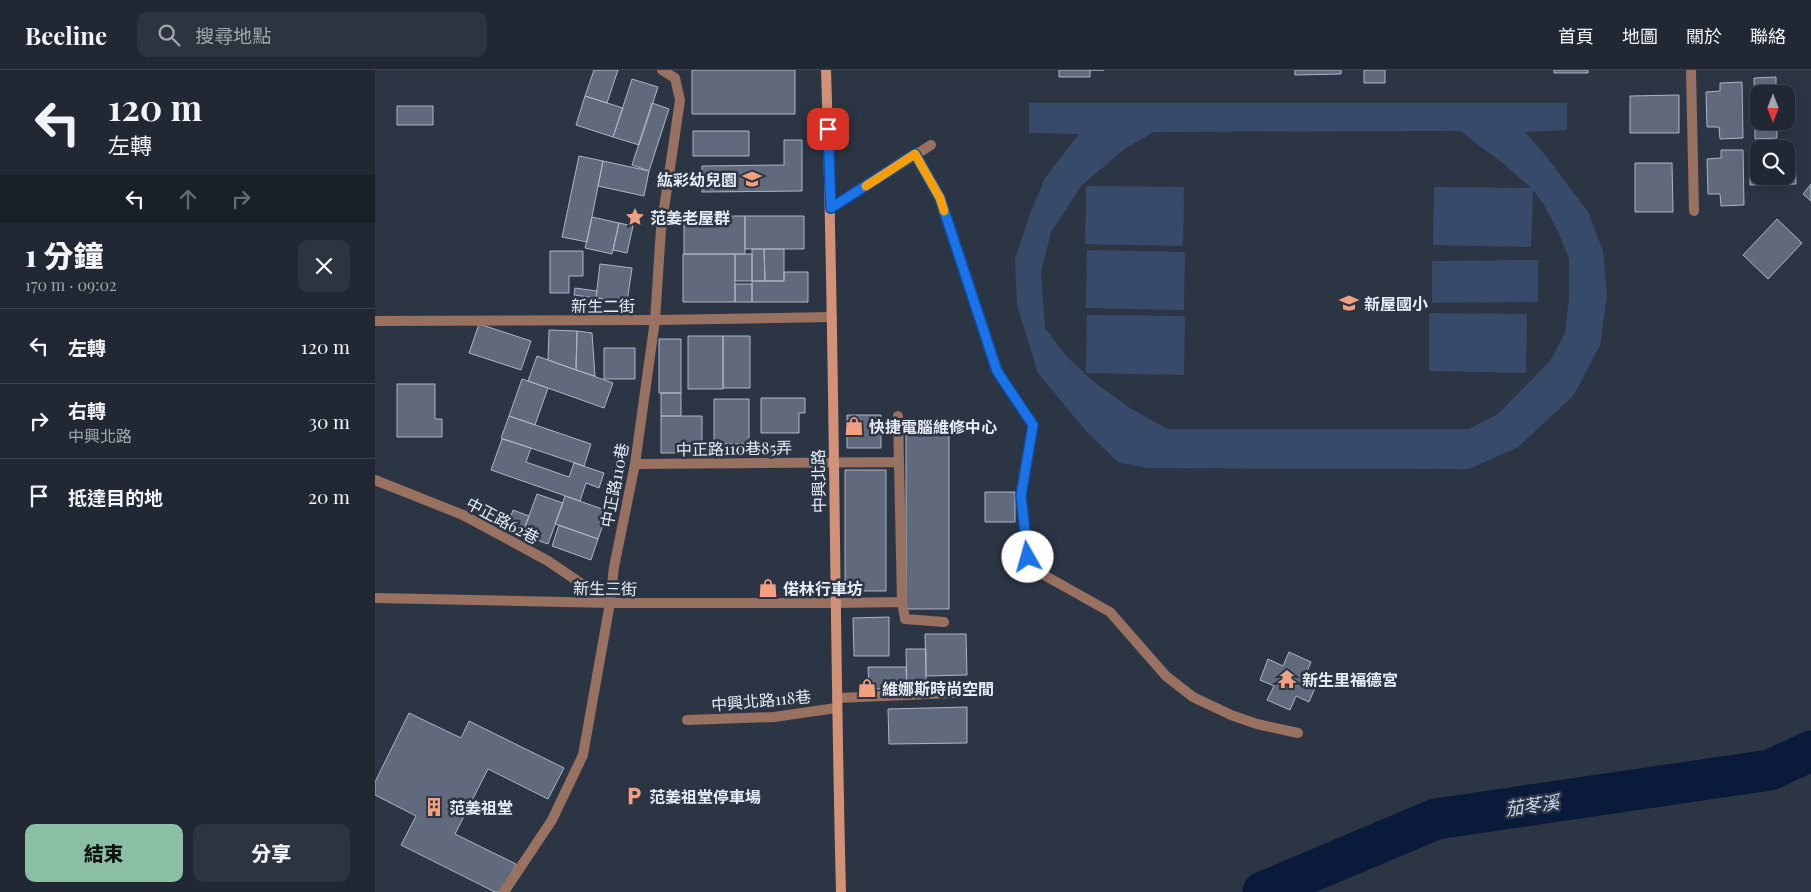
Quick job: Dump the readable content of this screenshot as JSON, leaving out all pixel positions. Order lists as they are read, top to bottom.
{
  "streets": {
    "street": [
      "新生二街",
      "中正路110巷85弄",
      "中興北路",
      "中正路110巷",
      "中正路62巷",
      "新生三街",
      "中興北路118巷"
    ]
  },
  "crossings": [
    ["新生二街", "中興北路"],
    ["新生二街", "中正路110巷"],
    ["中正路110巷85弄", "中興北路"],
    ["中正路110巷85弄", "中正路110巷"],
    ["中興北路", "新生三街"],
    ["中興北路", "中興北路118巷"],
    ["中正路110巷", "中正路62巷"],
    ["中正路110巷", "新生三街"],
    ["中正路62巷", "新生三街"]
  ],
  "water": ["茄苳溪"],
  "places": {
    "school or university": ["紘彩幼兒園", "新屋國小"],
    "place": ["范姜老屋群"],
    "shop": ["快捷電腦維修中心", "偌林行車坊", "維娜斯時尚空間"],
    "temple": ["新生里福德宮"],
    "parking": ["范姜祖堂停車場"],
    "building": ["范姜祖堂"]
  },
  "north": "bottom",
  "page": {
    "header": "Beeline",
    "search": "搜尋地點",
    "nav": [
      "首頁",
      "地圖",
      "關於",
      "聯絡"
    ],
    "turn": ["120 m", "左轉"],
    "heading": ["1 分鐘", "170 m · 09:02"],
    "list": [
      {
        "name": "左轉",
        "value": "120 m"
      },
      {
        "name": "右轉",
        "note": "中興北路",
        "value": "30 m"
      },
      {
        "name": "抵達目的地",
        "value": "20 m"
      }
    ],
    "buttons": ["結束", "分享"]
  }
}
